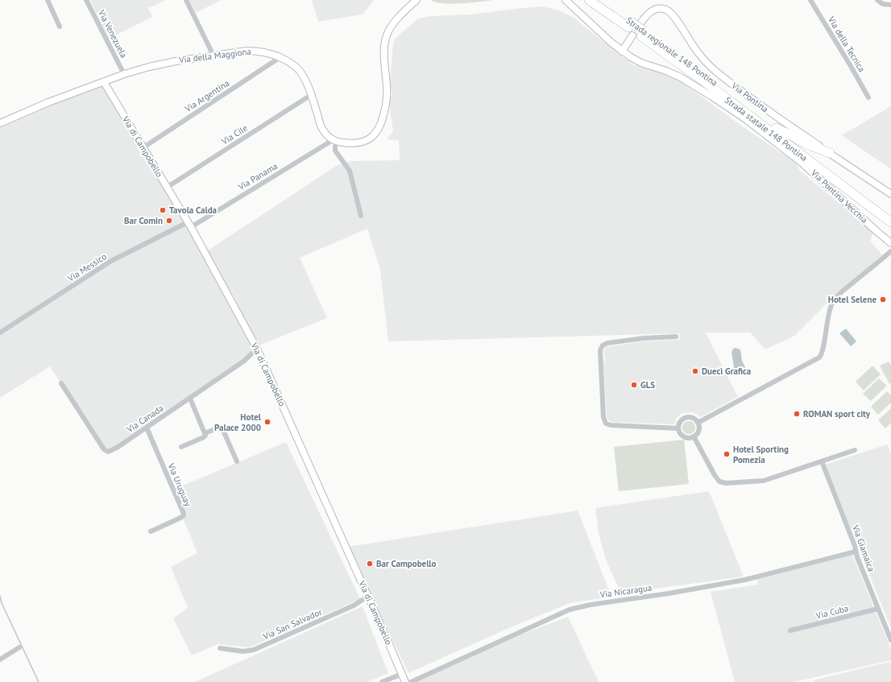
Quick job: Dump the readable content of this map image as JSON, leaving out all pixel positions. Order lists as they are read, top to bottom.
{
  "streets": {
    "highway": ["Strada regionale 148 Pontina", "Strada statale 148 Pontina"],
    "street": [
      "Via Venezuela",
      "Via della Tecnica",
      "Via della Maggiona",
      "Via Argentina",
      "Via Pontina",
      "Via Cile",
      "Via di Campobello",
      "Via Panama",
      "Via Pontina Vecchia",
      "Via Messico",
      "Via Canada",
      "Via Uruguay",
      "Via Giamaica",
      "Via Nicaragua",
      "Via Cuba",
      "Via San Salvador"
    ]
  },
  "crossings": [
    ["Via Venezuela", "Via della Maggiona"],
    ["Strada regionale 148 Pontina", "Via Pontina"],
    ["Strada regionale 148 Pontina", "Strada statale 148 Pontina"],
    ["Via della Maggiona", "Via Argentina"],
    ["Via della Maggiona", "Via Cile"],
    ["Via della Maggiona", "Via di Campobello"],
    ["Via della Maggiona", "Via Panama"],
    ["Via Argentina", "Via di Campobello"],
    ["Via Pontina", "Strada statale 148 Pontina"],
    ["Via Pontina", "Via Pontina Vecchia"],
    ["Via Cile", "Via di Campobello"],
    ["Via di Campobello", "Via Panama"],
    ["Via di Campobello", "Via Messico"],
    ["Via di Campobello", "Via Canada"],
    ["Via di Campobello", "Via San Salvador"],
    ["Via Panama", "Via Messico"],
    ["Via Canada", "Via Uruguay"],
    ["Via Giamaica", "Via Nicaragua"],
    ["Via Giamaica", "Via Cuba"]
  ],
  "places": [
    "Tavola Calda",
    "Bar Comin",
    "Hotel Selene",
    "Duecì Grafica",
    "GLS",
    "ROMAN sport city",
    "Hotel Palace 2000",
    "Hotel Sporting Pomezia",
    "Bar Campobello"
  ]
}
